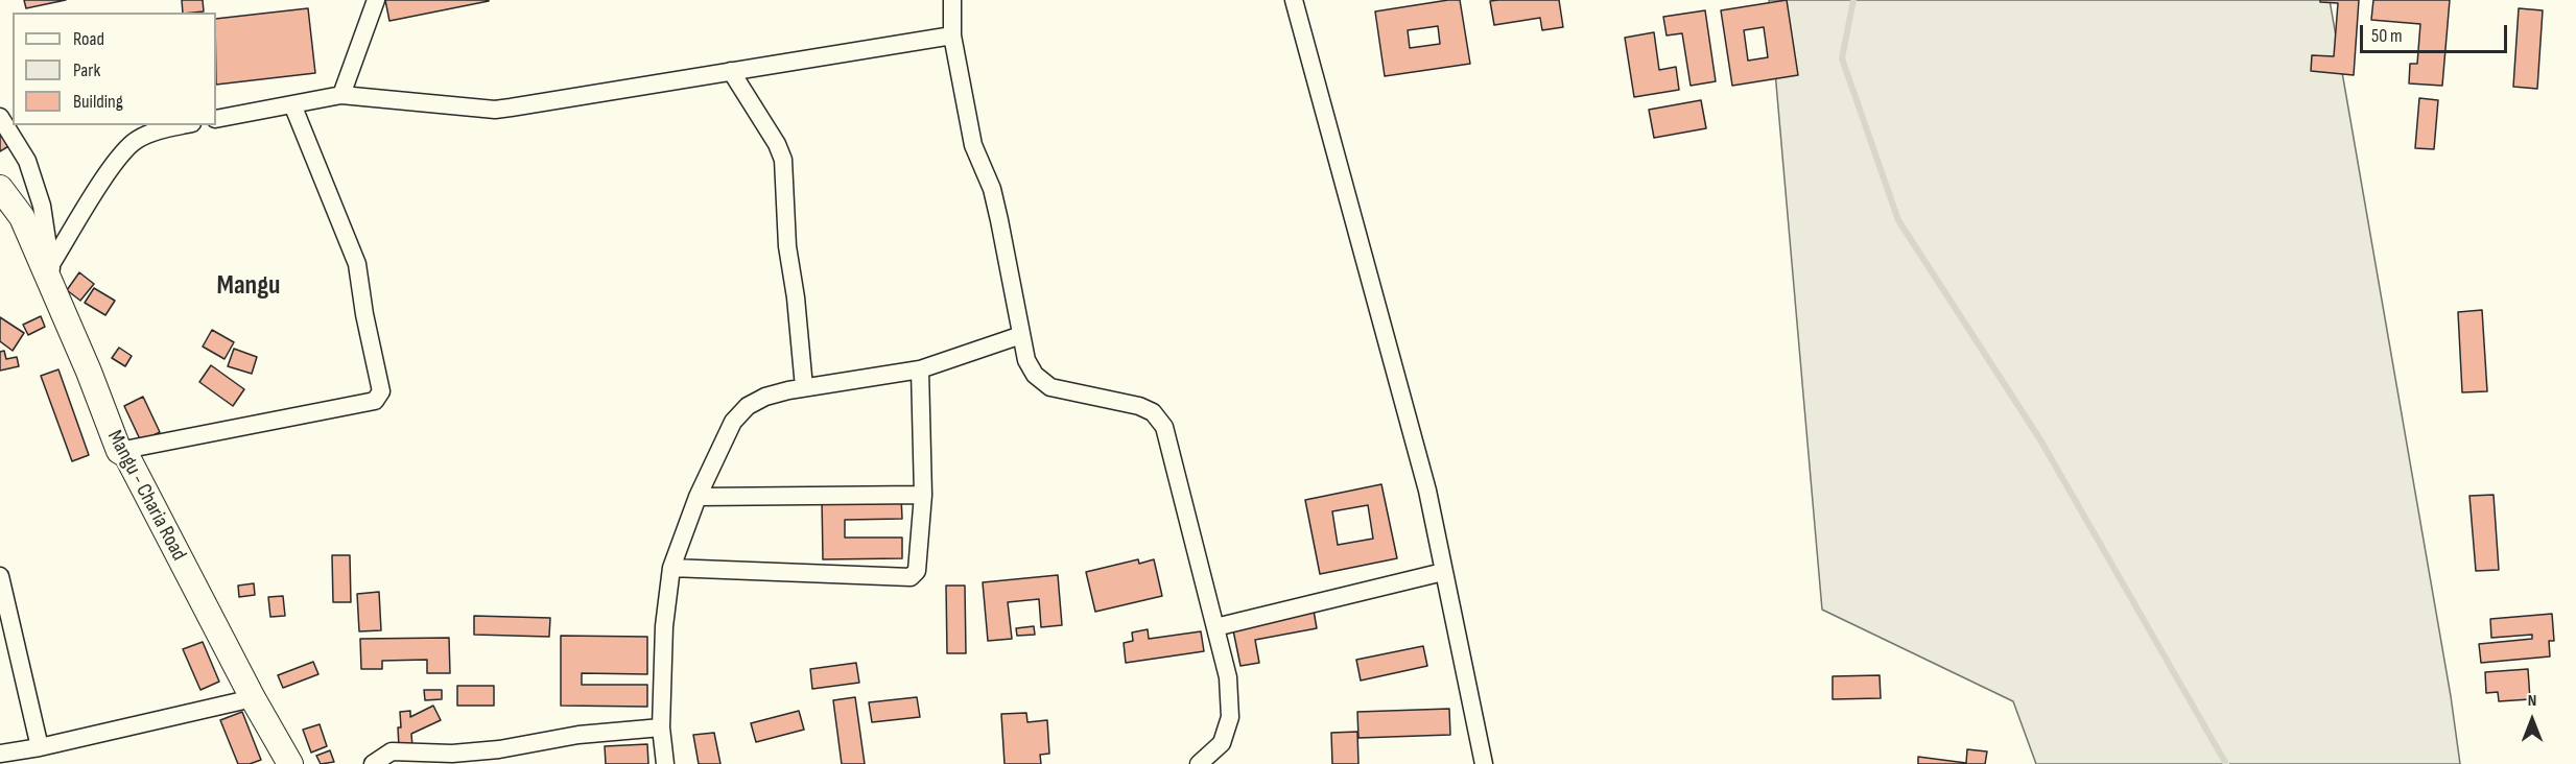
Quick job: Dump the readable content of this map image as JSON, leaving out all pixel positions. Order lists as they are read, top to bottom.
{
  "streets": {
    "street": ["Mangu - Charia Road"]
  },
  "districts": ["Mangu"],
  "legend": ["Road", "Park", "Building"],
  "scale_bar": "50 m",
  "north": "top"
}
